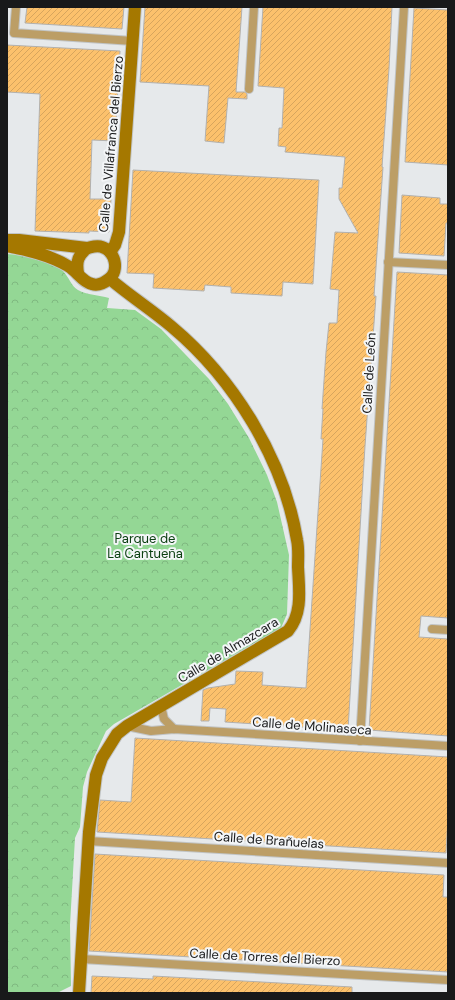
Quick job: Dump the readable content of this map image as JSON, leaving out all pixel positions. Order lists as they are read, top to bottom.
{
  "streets": {
    "street": [
      "Calle de Villafranca del Bierzo",
      "Calle de León",
      "Calle de Almazcara",
      "Calle de Molinaseca",
      "Calle de Brañuelas",
      "Calle de Torres del Bierzo"
    ]
  },
  "crossings": [
    ["Calle de Villafranca del Bierzo", "Calle de Almazcara"],
    ["Calle de León", "Calle de Molinaseca"],
    ["Calle de Almazcara", "Calle de Molinaseca"],
    ["Calle de Almazcara", "Calle de Brañuelas"],
    ["Calle de Almazcara", "Calle de Torres del Bierzo"]
  ],
  "parks": ["Parque de La Cantueña"]
}
